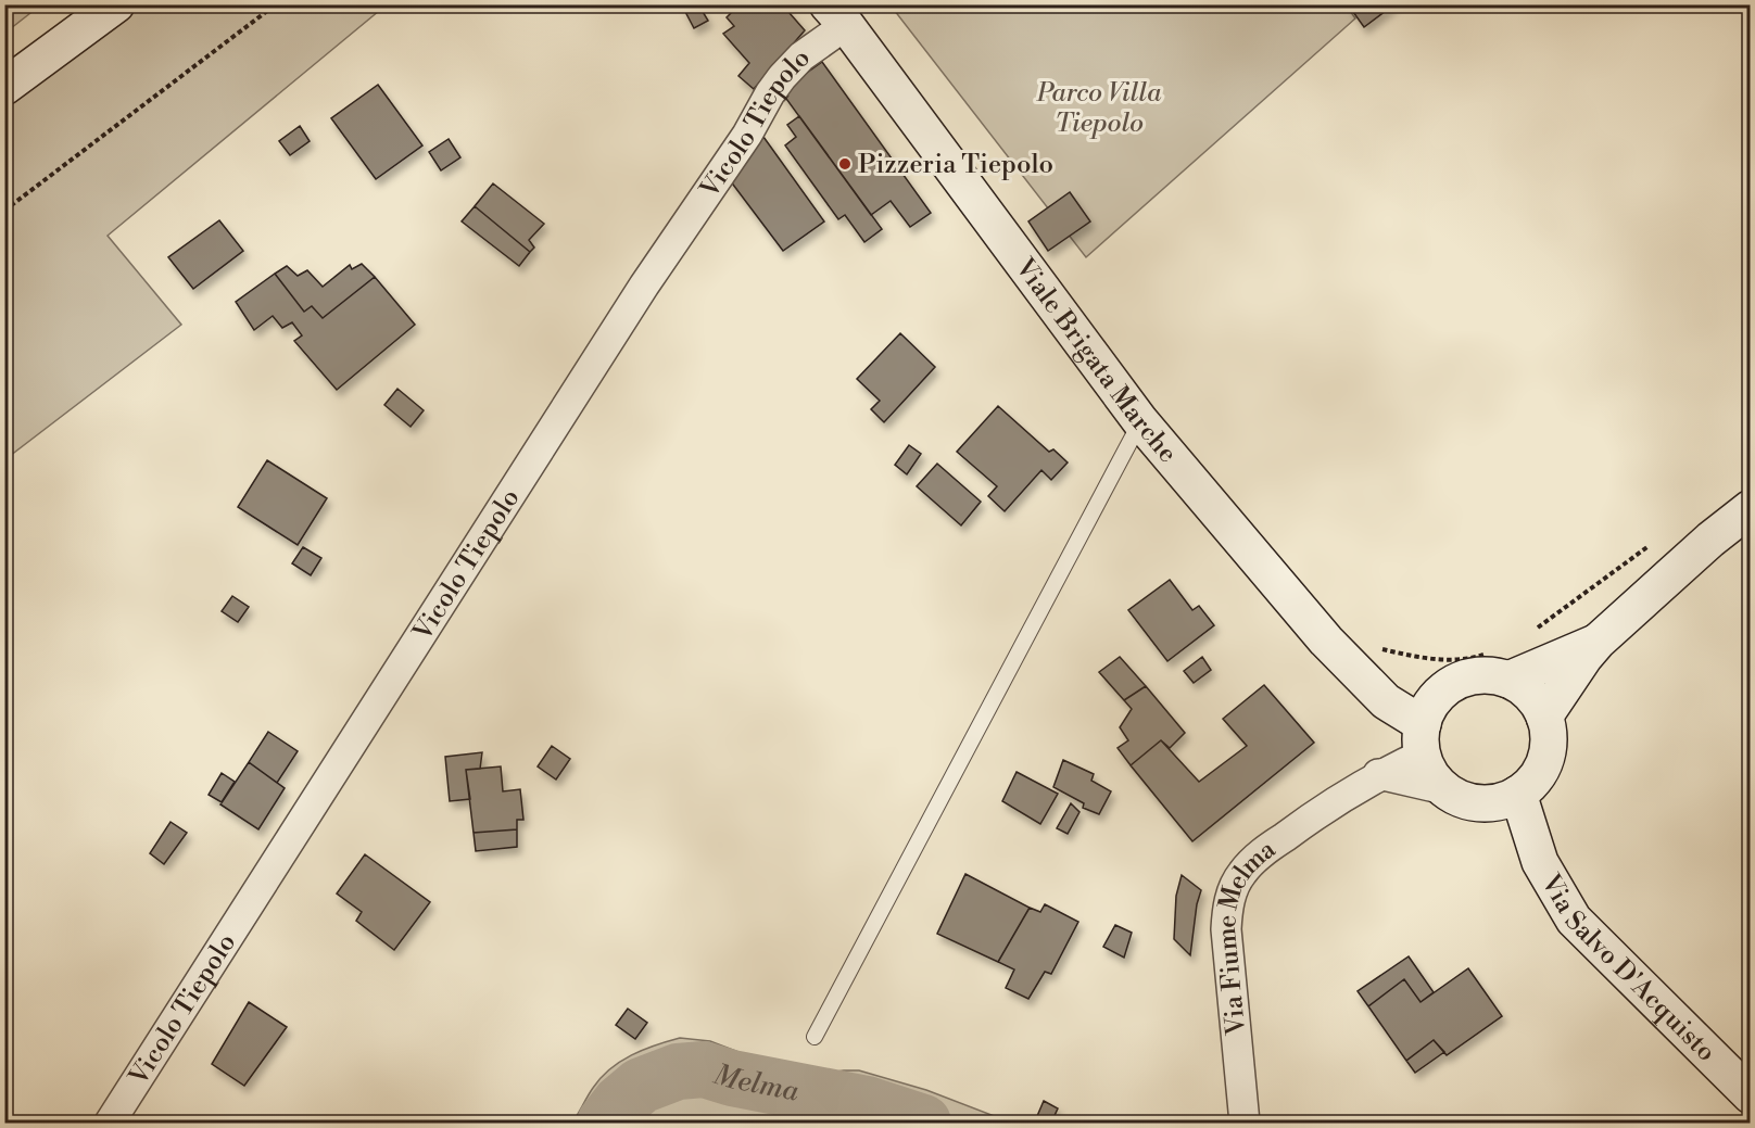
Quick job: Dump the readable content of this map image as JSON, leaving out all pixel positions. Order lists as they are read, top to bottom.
{
  "streets": {
    "street": [
      "Vicolo Tiepolo",
      "Viale Brigata Marche",
      "Via Fiume Melma",
      "Via Salvo D'Acquisto"
    ]
  },
  "crossings": [
    ["Vicolo Tiepolo", "Viale Brigata Marche"],
    ["Viale Brigata Marche", "Via Fiume Melma"],
    ["Viale Brigata Marche", "Via Salvo D'Acquisto"],
    ["Via Fiume Melma", "Via Salvo D'Acquisto"]
  ],
  "water": ["Melma"],
  "parks": ["Parco Villa Tiepolo"],
  "places": ["Pizzeria Tiepolo"]
}
